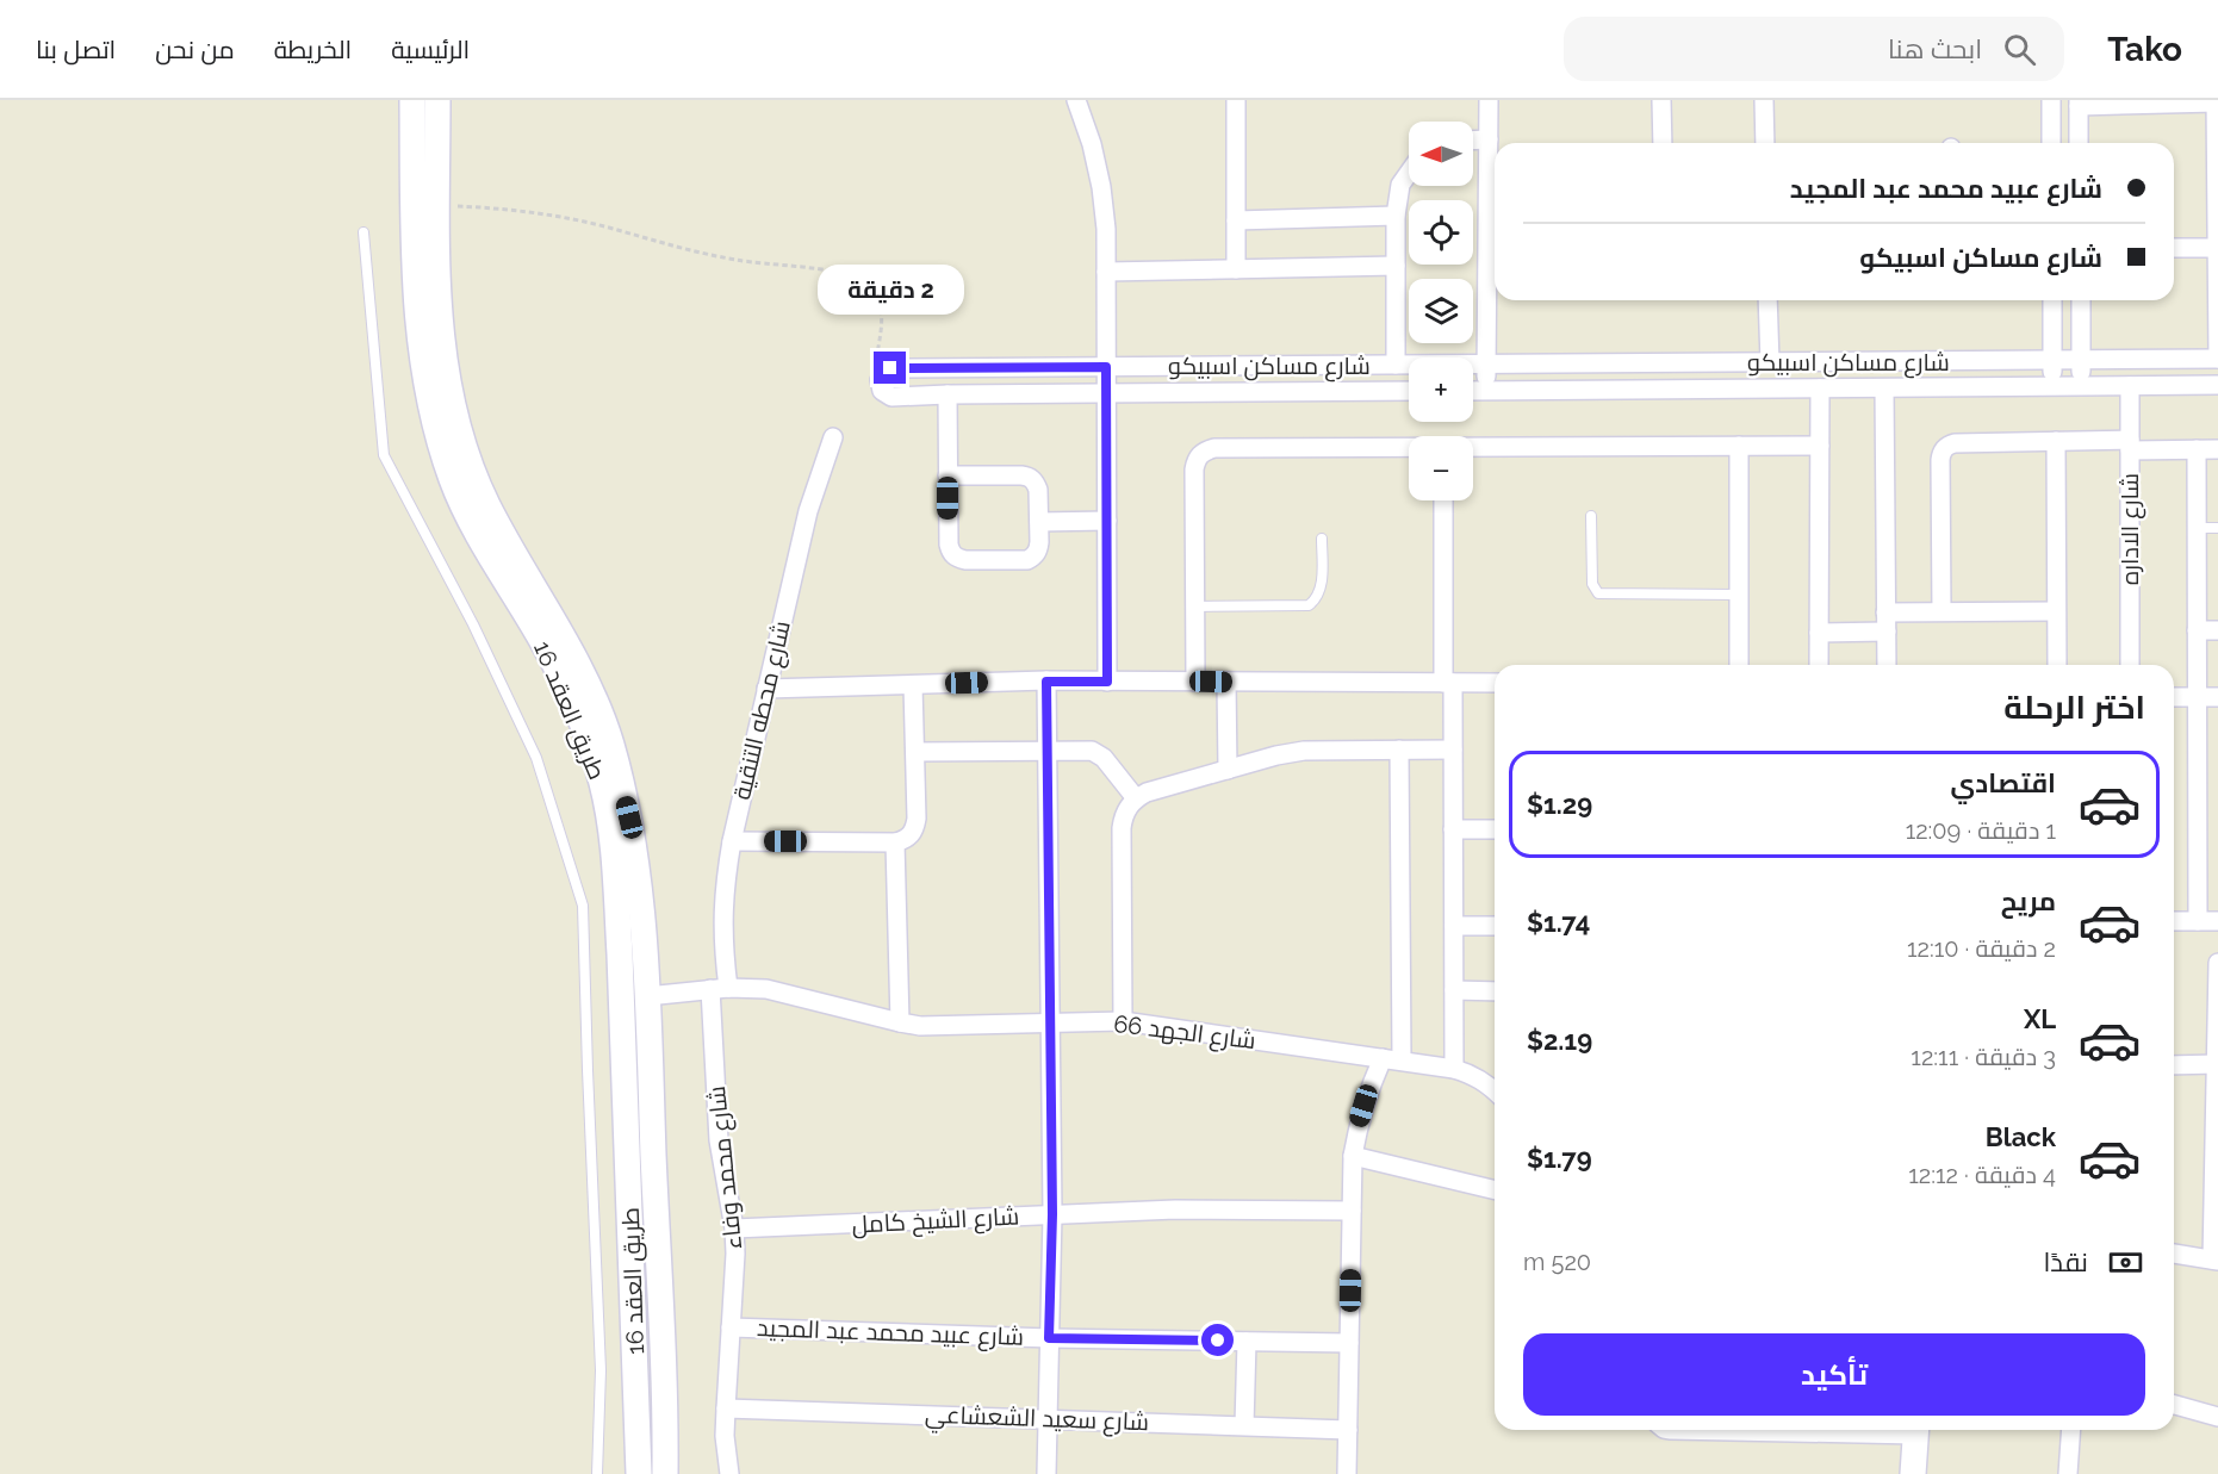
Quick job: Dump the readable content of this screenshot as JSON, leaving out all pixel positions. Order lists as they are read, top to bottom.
{
  "streets": {
    "street": [
      "شارع مساكن اسبيكو",
      "شارع الاداره",
      "طريق العقد 16",
      "شارع محطه التنقية",
      "شارع الجهد 66",
      "شارع محمد وفاء",
      "شارع الشيخ كامل",
      "شارع عبيد محمد عبد المجيد",
      "شارع سعيد الشعشاعي"
    ]
  },
  "crossings": [
    ["شارع مساكن اسبيكو", "شارع الاداره"],
    ["طريق العقد 16", "شارع الجهد 66"],
    ["شارع محطه التنقية", "شارع الجهد 66"],
    ["شارع محطه التنقية", "شارع محمد وفاء"],
    ["شارع الجهد 66", "شارع محمد وفاء"],
    ["شارع محمد وفاء", "شارع الشيخ كامل"],
    ["شارع محمد وفاء", "شارع عبيد محمد عبد المجيد"],
    ["شارع محمد وفاء", "شارع سعيد الشعشاعي"]
  ],
  "north": "left",
  "page": {
    "header": "Tako",
    "search": "ابحث هنا",
    "nav": [
      "الرئيسية",
      "الخريطة",
      "من نحن",
      "اتصل بنا"
    ],
    "map_buttons": ["+", "−"],
    "banner": ["شارع عبيد محمد عبد المجيد", "شارع مساكن اسبيكو"],
    "bubble": "2 دقيقة",
    "heading": "اختر الرحلة",
    "list": [
      {
        "name": "اقتصادي",
        "note": "1 دقيقة · 12:09",
        "value": "$1.29"
      },
      {
        "name": "مريح",
        "note": "2 دقيقة · 12:10",
        "value": "$1.74"
      },
      {
        "name": "XL",
        "note": "3 دقيقة · 12:11",
        "value": "$2.19"
      },
      {
        "name": "Black",
        "note": "4 دقيقة · 12:12",
        "value": "$1.79"
      }
    ],
    "pay": ["نقدًا", "520 m"],
    "buttons": "تأكيد"
  }
}
